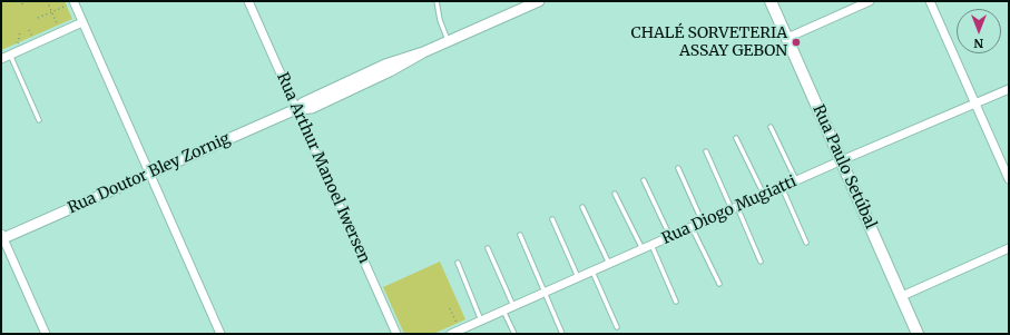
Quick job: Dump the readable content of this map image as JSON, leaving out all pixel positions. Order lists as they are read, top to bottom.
{
  "streets": {
    "main road": ["Rua Paulo Setúbal"],
    "street": ["Rua Arthur Manoel Iwersen", "Rua Doutor Bley Zornig", "Rua Diogo Mugiatti"]
  },
  "crossings": [
    ["Rua Paulo Setúbal", "Rua Diogo Mugiatti"],
    ["Rua Arthur Manoel Iwersen", "Rua Doutor Bley Zornig"]
  ],
  "places": ["CHALÉ SORVETERIA ASSAY GEBON"],
  "north": "bottom"
}
